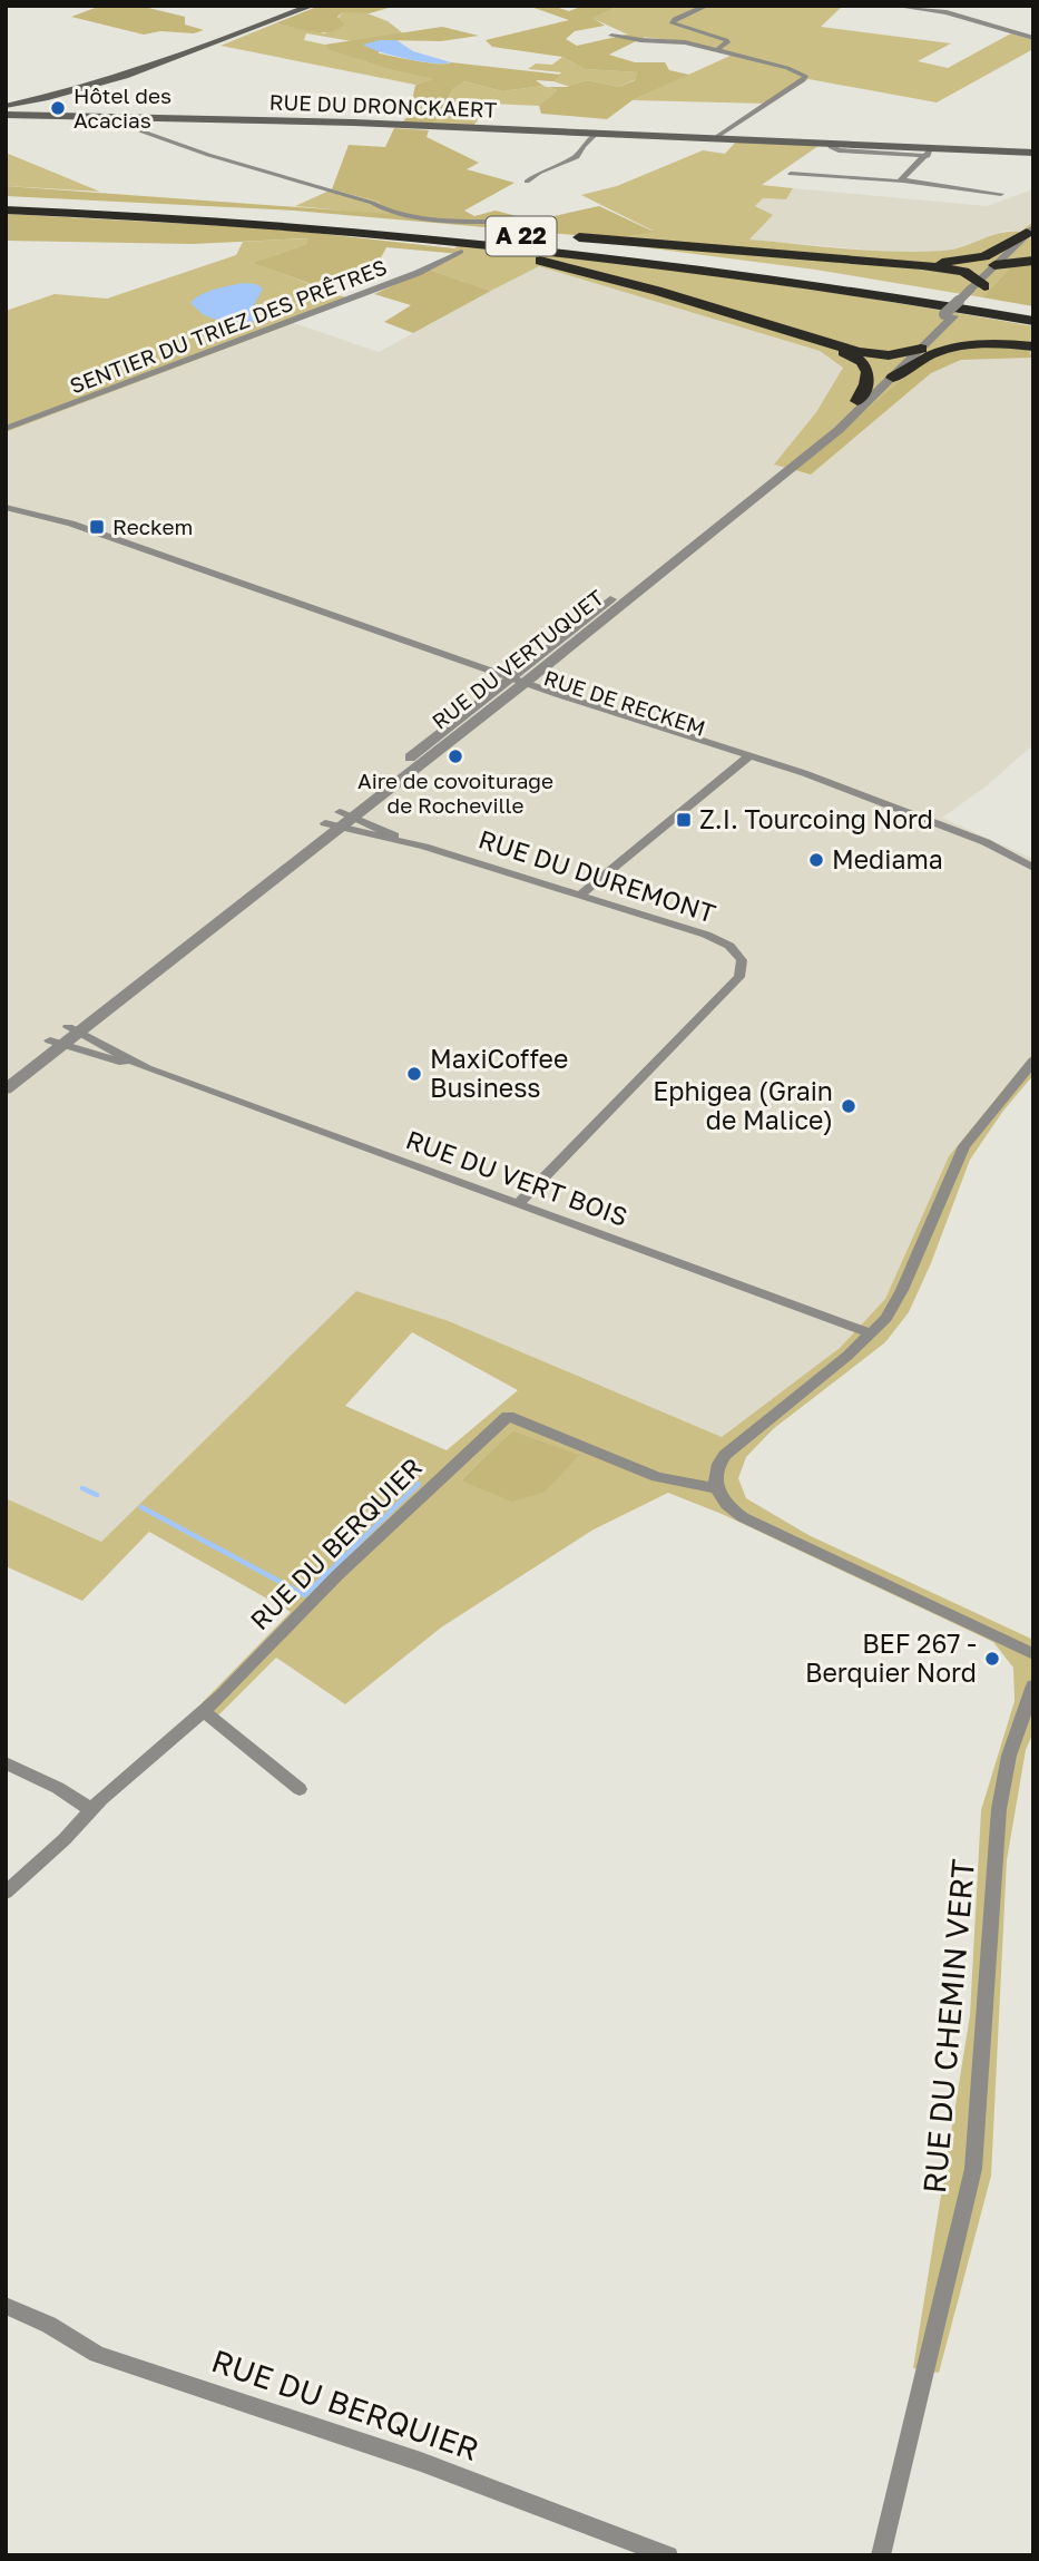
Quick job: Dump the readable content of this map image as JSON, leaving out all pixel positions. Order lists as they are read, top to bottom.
{
  "streets": {
    "highway": ["A 22"],
    "main road": ["RUE DU DRONCKAERT"],
    "street": [
      "SENTIER DU TRIEZ DES PRÊTRES",
      "RUE DU VERTUQUET",
      "RUE DE RECKEM",
      "RUE DU DUREMONT",
      "RUE DU VERT BOIS",
      "RUE DU BERQUIER",
      "RUE DU CHEMIN VERT"
    ]
  },
  "crossings": [
    ["RUE DU VERTUQUET", "RUE DE RECKEM"],
    ["RUE DU VERTUQUET", "RUE DU DUREMONT"],
    ["RUE DU VERTUQUET", "RUE DU VERT BOIS"],
    ["RUE DU DUREMONT", "RUE DU VERT BOIS"]
  ],
  "places": {
    "other": [
      "Hôtel des Acacias",
      "Aire de covoiturage de Rocheville",
      "Mediama",
      "MaxiCoffee Business",
      "Ephigea (Grain de Malice)",
      "BEF 267 - Berquier Nord"
    ],
    "transit": ["Reckem", "Z.I. Tourcoing Nord"]
  }
}
